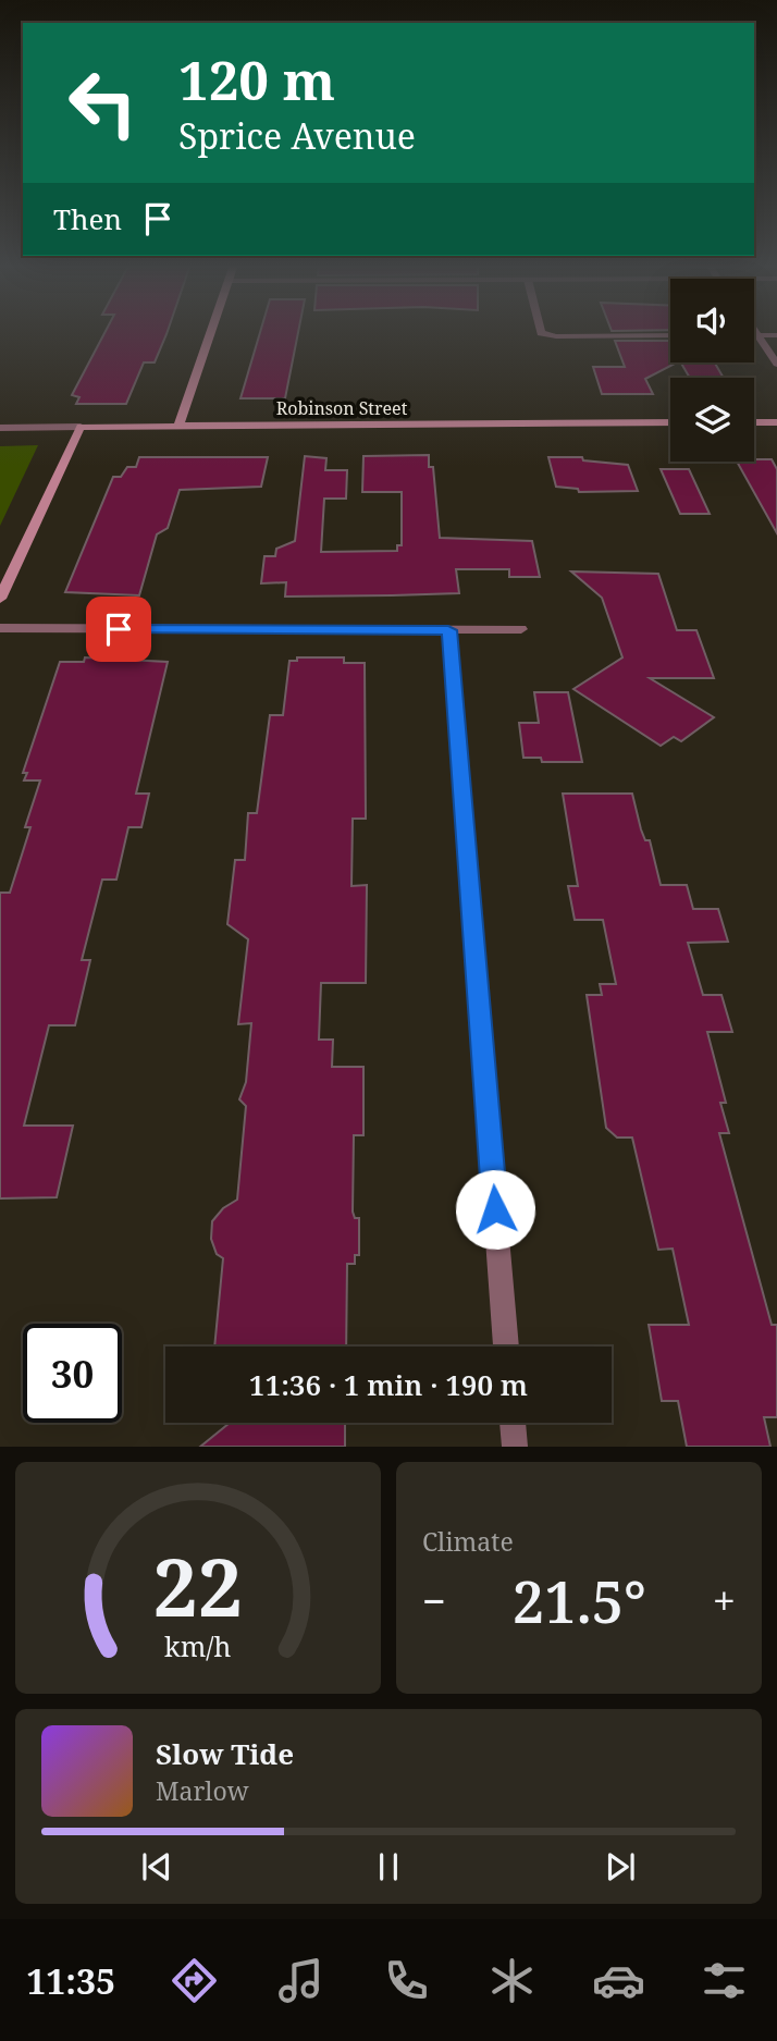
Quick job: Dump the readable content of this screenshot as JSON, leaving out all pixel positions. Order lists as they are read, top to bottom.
{
  "streets": {
    "street": ["Robinson Street"]
  },
  "page": {
    "turn": ["120 m", "Sprice Avenue"],
    "then": "Then",
    "limit": "30",
    "trip": "11:36 · 1 min · 190 m",
    "tile": "Climate",
    "heat": ["−", "21.5°", "+"],
    "song": ["Slow Tide", "Marlow"],
    "tabs": "11:35",
    "gauge": ["22", "km/h"]
  }
}
